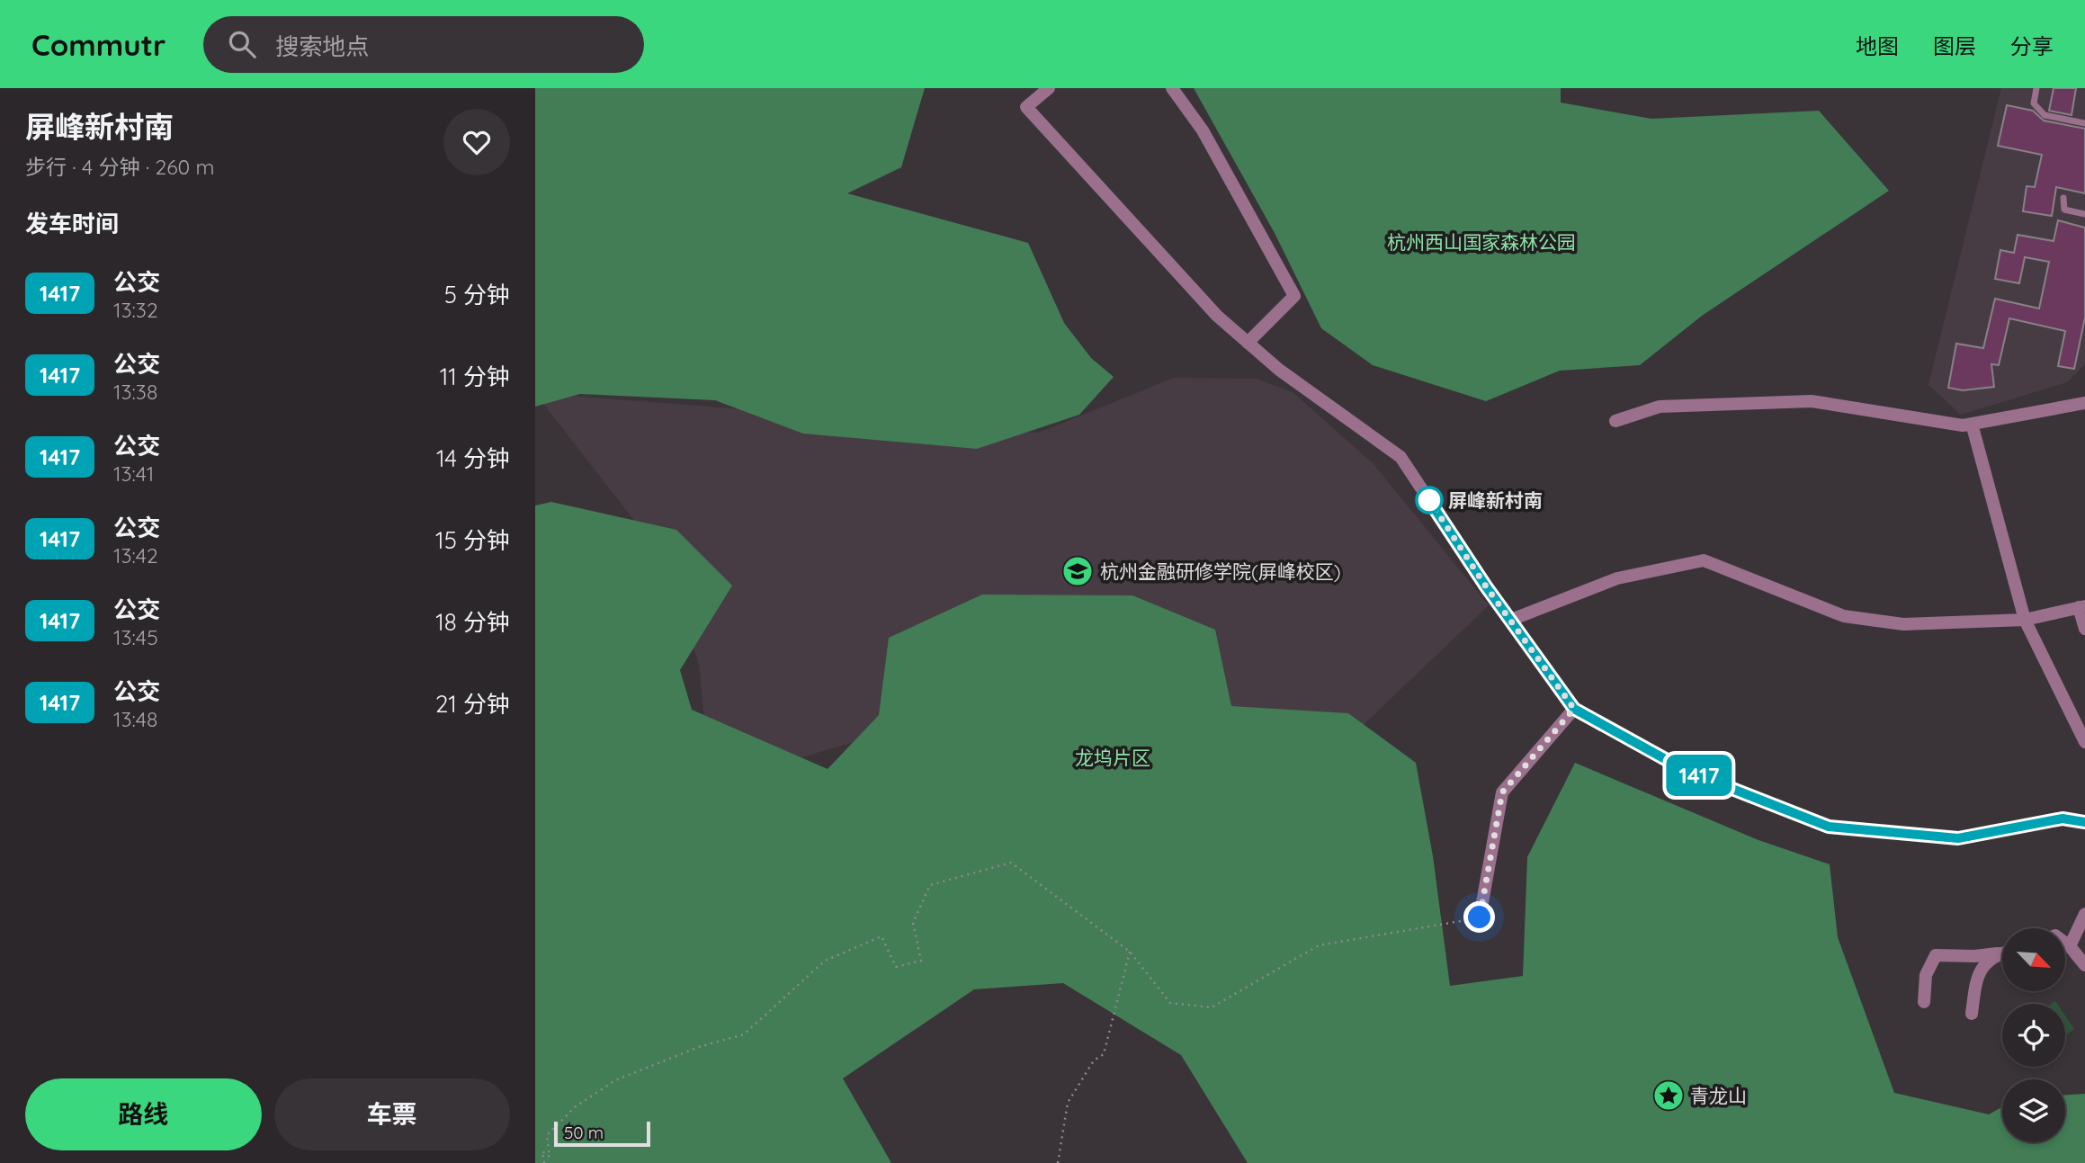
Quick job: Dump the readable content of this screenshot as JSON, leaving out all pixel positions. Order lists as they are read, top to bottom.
{
  "parks": ["杭州西山国家森林公园", "龙坞片区"],
  "places": {
    "other": ["屏峰新村南"],
    "school or university": ["杭州金融研修学院(屏峰校区)"],
    "place": ["青龙山"]
  },
  "lines": ["bus line 1417"],
  "scale_bar": "50 m",
  "north": "bottom right",
  "page": {
    "header": "Commutr",
    "search": "搜索地点",
    "nav": ["地图", "图层", "分享"],
    "heading": [
      ["屏峰新村南", "步行 · 4 分钟 · 260 m"],
      "发车时间"
    ],
    "on_map": "1417",
    "list": [
      {
        "mark": "1417",
        "name": "公交",
        "note": "13:32",
        "value": "5 分钟"
      },
      {
        "mark": "1417",
        "name": "公交",
        "note": "13:38",
        "value": "11 分钟"
      },
      {
        "mark": "1417",
        "name": "公交",
        "note": "13:41",
        "value": "14 分钟"
      },
      {
        "mark": "1417",
        "name": "公交",
        "note": "13:42",
        "value": "15 分钟"
      },
      {
        "mark": "1417",
        "name": "公交",
        "note": "13:45",
        "value": "18 分钟"
      },
      {
        "mark": "1417",
        "name": "公交",
        "note": "13:48",
        "value": "21 分钟"
      }
    ],
    "buttons": ["路线", "车票"],
    "scale": "50 m"
  }
}
